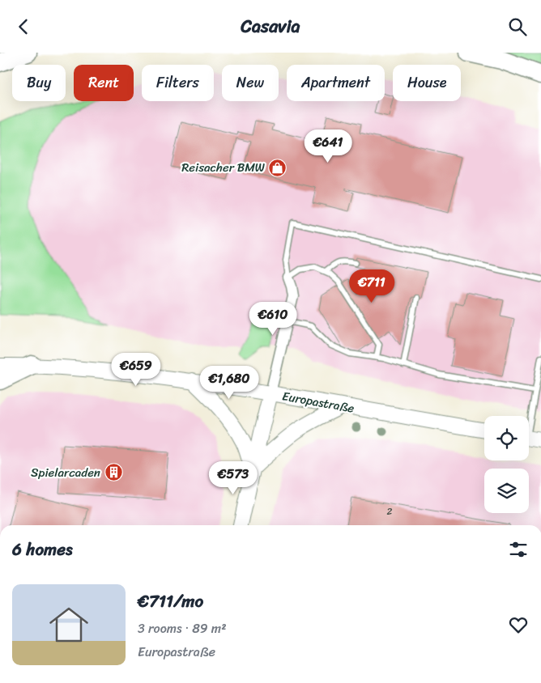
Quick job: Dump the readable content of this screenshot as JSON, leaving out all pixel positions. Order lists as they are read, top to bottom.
{
  "streets": {
    "main road": ["Europastraße"]
  },
  "places": {
    "shop": ["Reisacher BMW"],
    "building": ["Spielarcaden"]
  },
  "house_numbers": ["2"],
  "page": {
    "header": "Casavia",
    "chip": [
      "Buy",
      "Rent",
      "Filters",
      "New",
      "Apartment",
      "House"
    ],
    "price": [
      "€641",
      "€711",
      "€610",
      "€659",
      "€1,680",
      "€573"
    ],
    "heading": "6 homes",
    "list": [
      {
        "name": "€711/mo",
        "note": "3 rooms · 89 m² · Europastraße"
      }
    ]
  }
}
